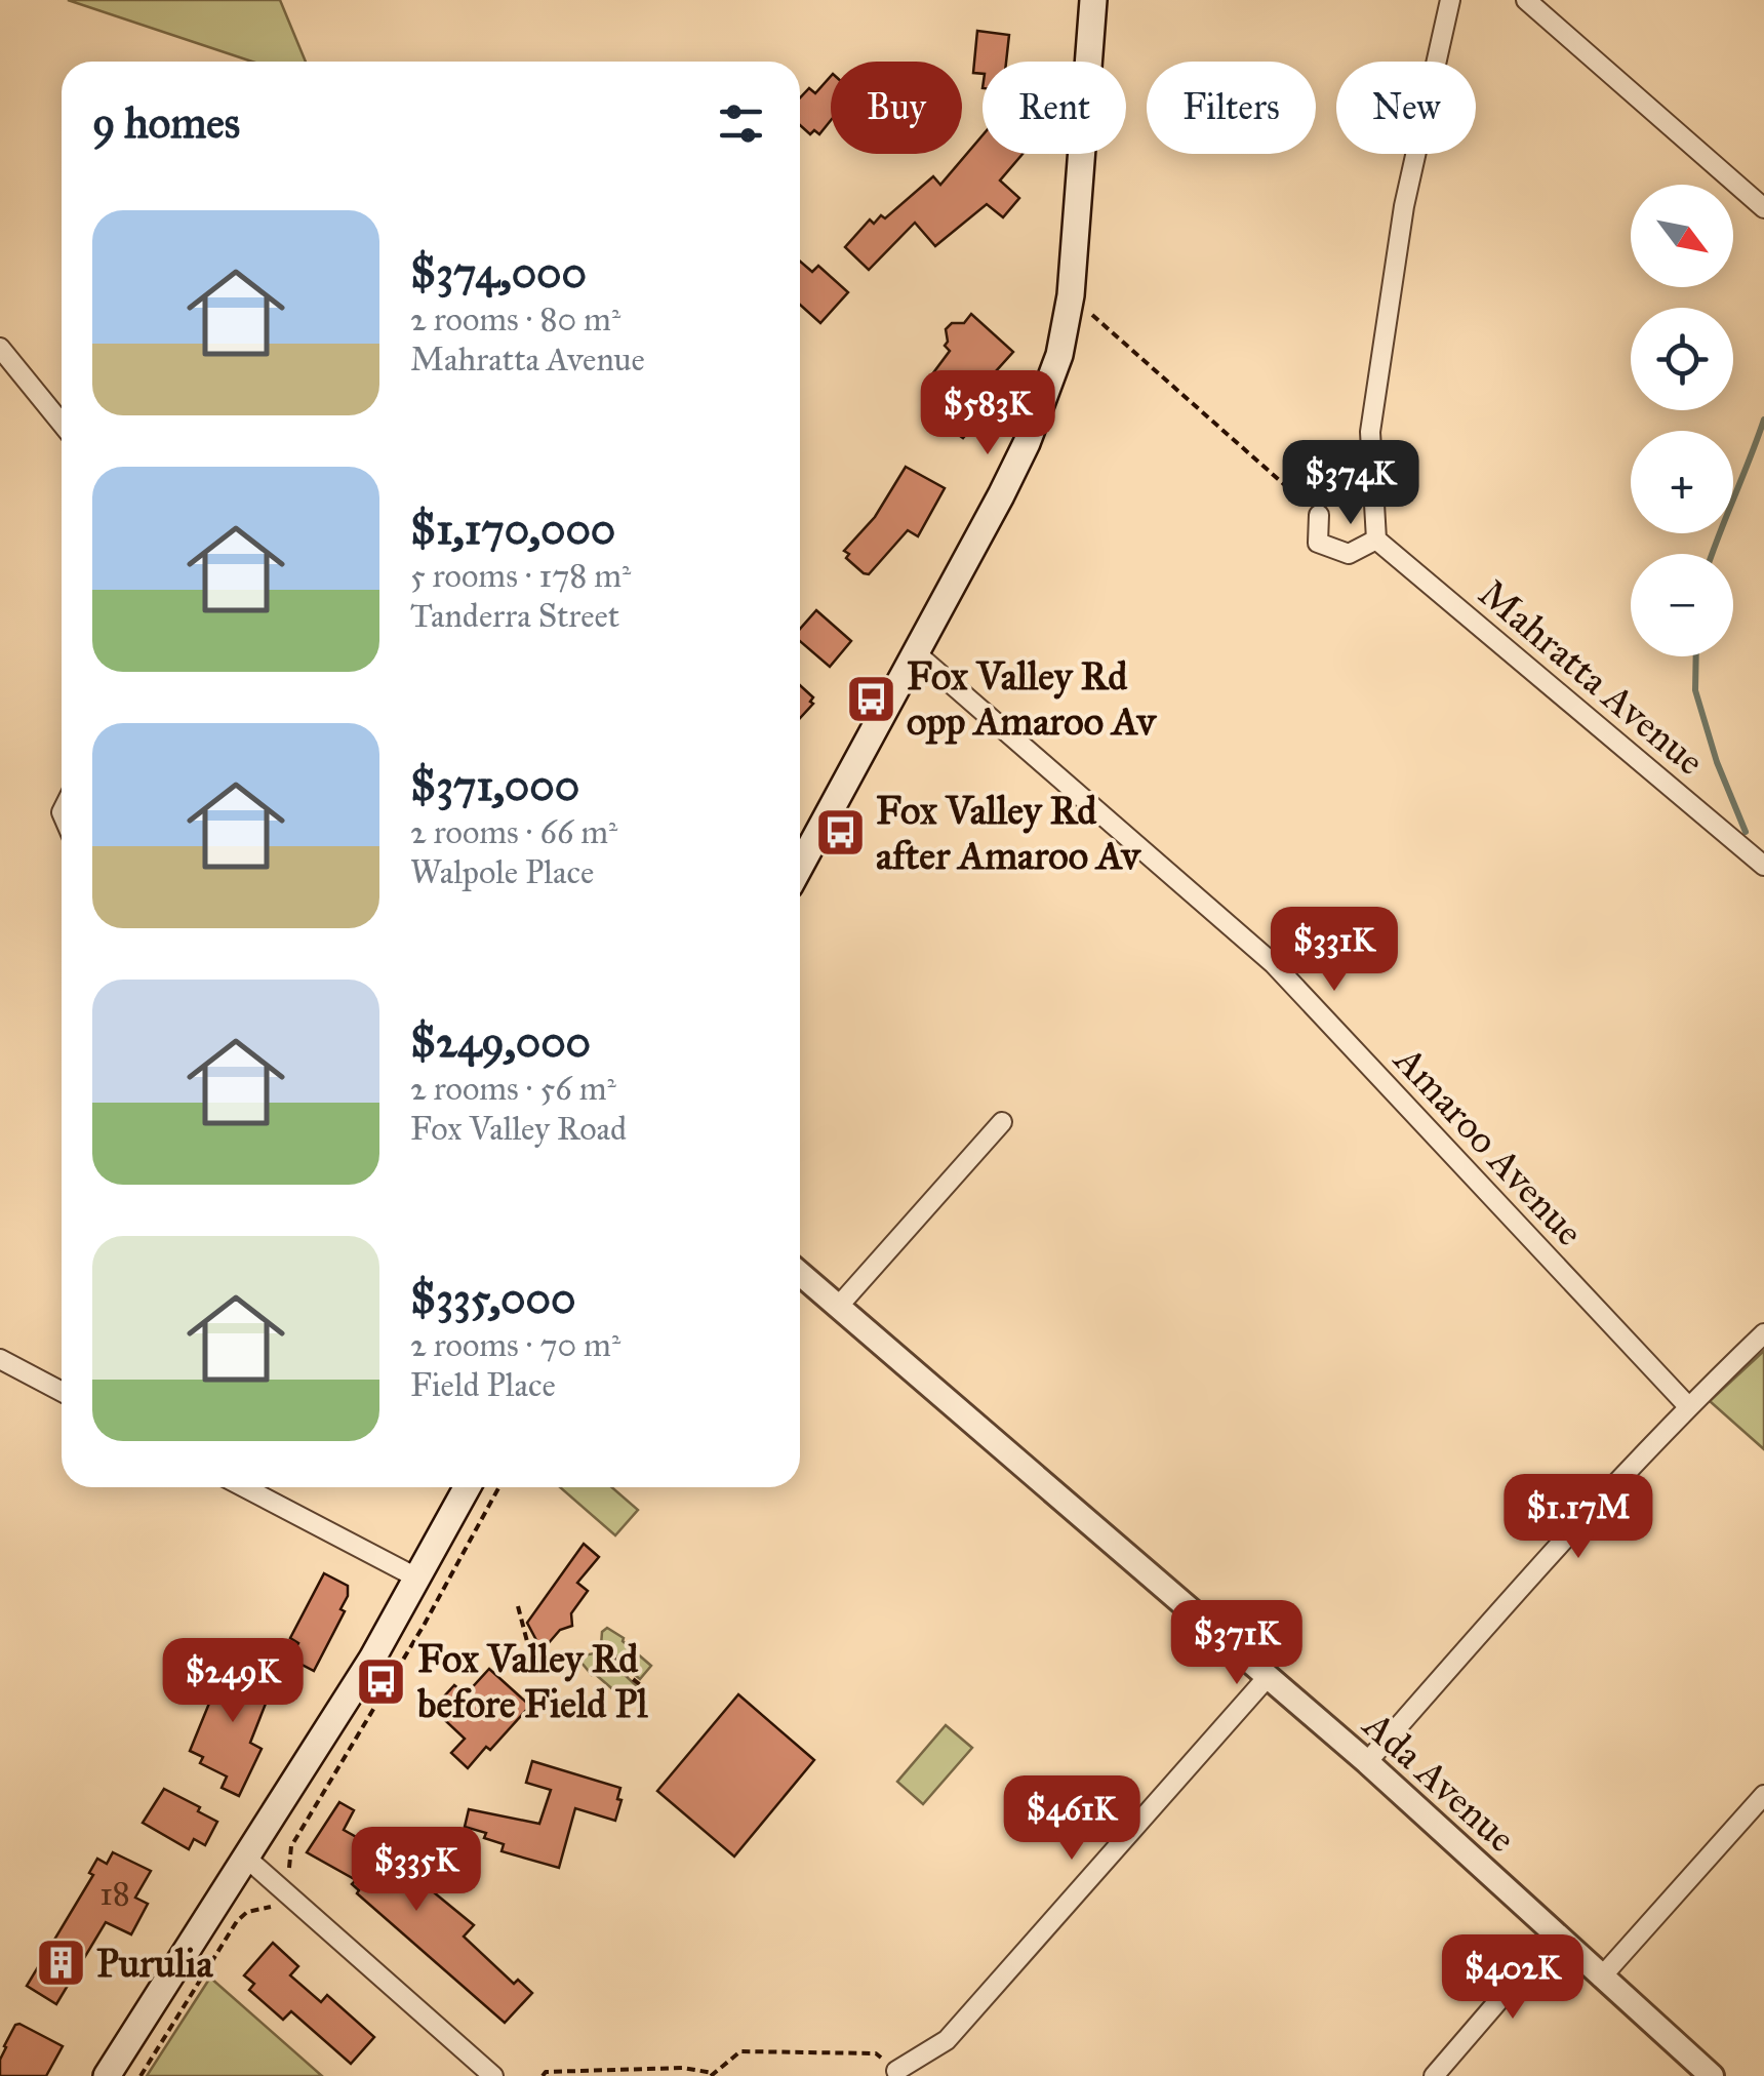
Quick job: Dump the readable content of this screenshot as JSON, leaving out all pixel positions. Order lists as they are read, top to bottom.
{
  "streets": {
    "street": ["Mahratta Avenue", "Amaroo Avenue", "Ada Avenue"]
  },
  "places": {
    "bus stop": ["Fox Valley Rd opp Amaroo Av", "Fox Valley Rd after Amaroo Av", "Fox Valley Rd before Field Pl"],
    "building": ["Purulia"]
  },
  "house_numbers": ["18"],
  "north": "bottom right",
  "page": {
    "chip": [
      "Buy",
      "Rent",
      "Filters",
      "New"
    ],
    "heading": "9 homes",
    "map_buttons": ["+", "−"],
    "list": [
      {
        "name": "$374,000",
        "note": "2 rooms · 80 m² · Mahratta Avenue"
      },
      {
        "name": "$1,170,000",
        "note": "5 rooms · 178 m² · Tanderra Street"
      },
      {
        "name": "$371,000",
        "note": "2 rooms · 66 m² · Walpole Place"
      },
      {
        "name": "$249,000",
        "note": "2 rooms · 56 m² · Fox Valley Road"
      },
      {
        "name": "$335,000",
        "note": "2 rooms · 70 m² · Field Place"
      }
    ],
    "price": [
      "$583K",
      "$374K",
      "$331K",
      "$1.17M",
      "$371K",
      "$249K",
      "$461K",
      "$335K",
      "$402K"
    ]
  }
}
